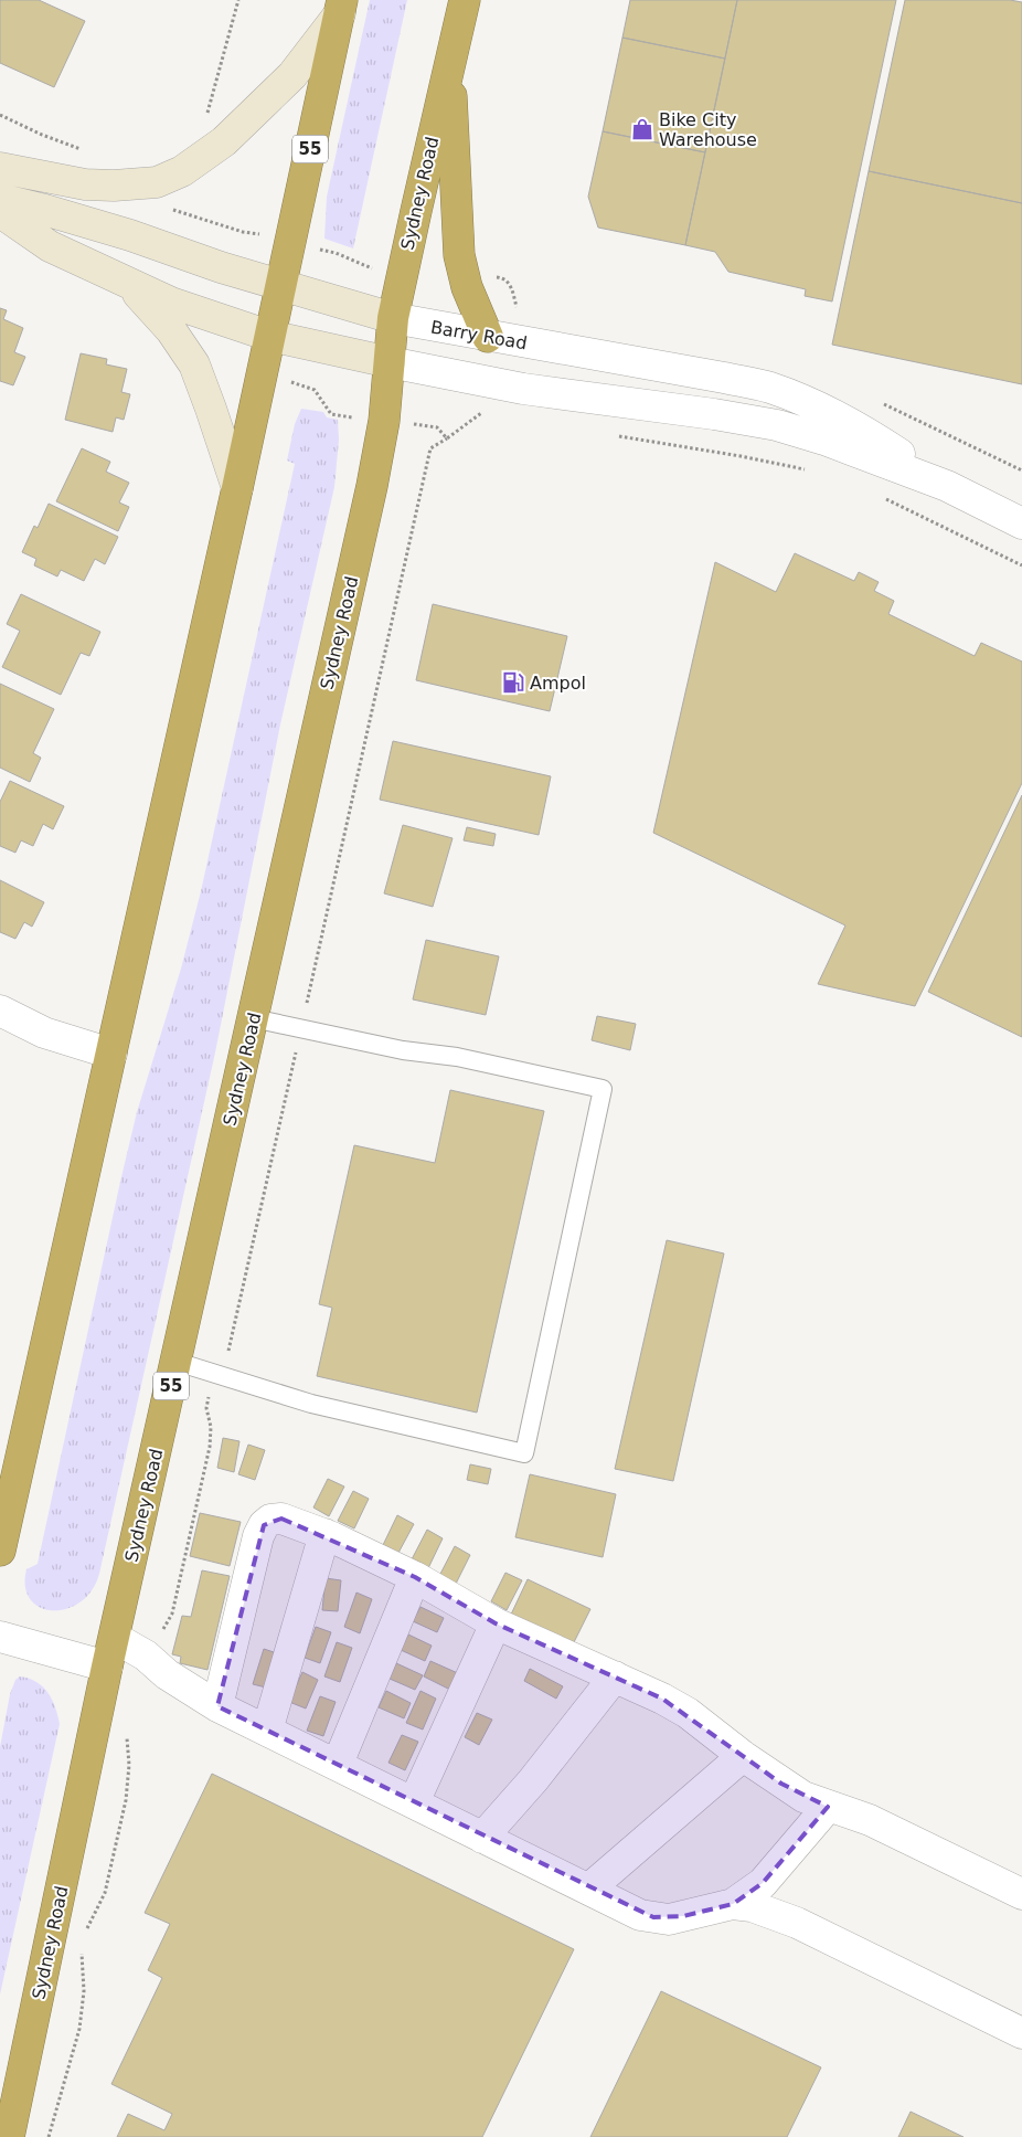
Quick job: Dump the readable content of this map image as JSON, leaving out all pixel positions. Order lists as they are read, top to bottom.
{
  "streets": {
    "highway": ["55", "Sydney Road"],
    "main road": ["Barry Road"]
  },
  "crossings": [
    ["55", "Barry Road"],
    ["Sydney Road", "Barry Road"]
  ],
  "places": {
    "shop": ["Bike City Warehouse"],
    "fuel station": ["Ampol"]
  }
}
